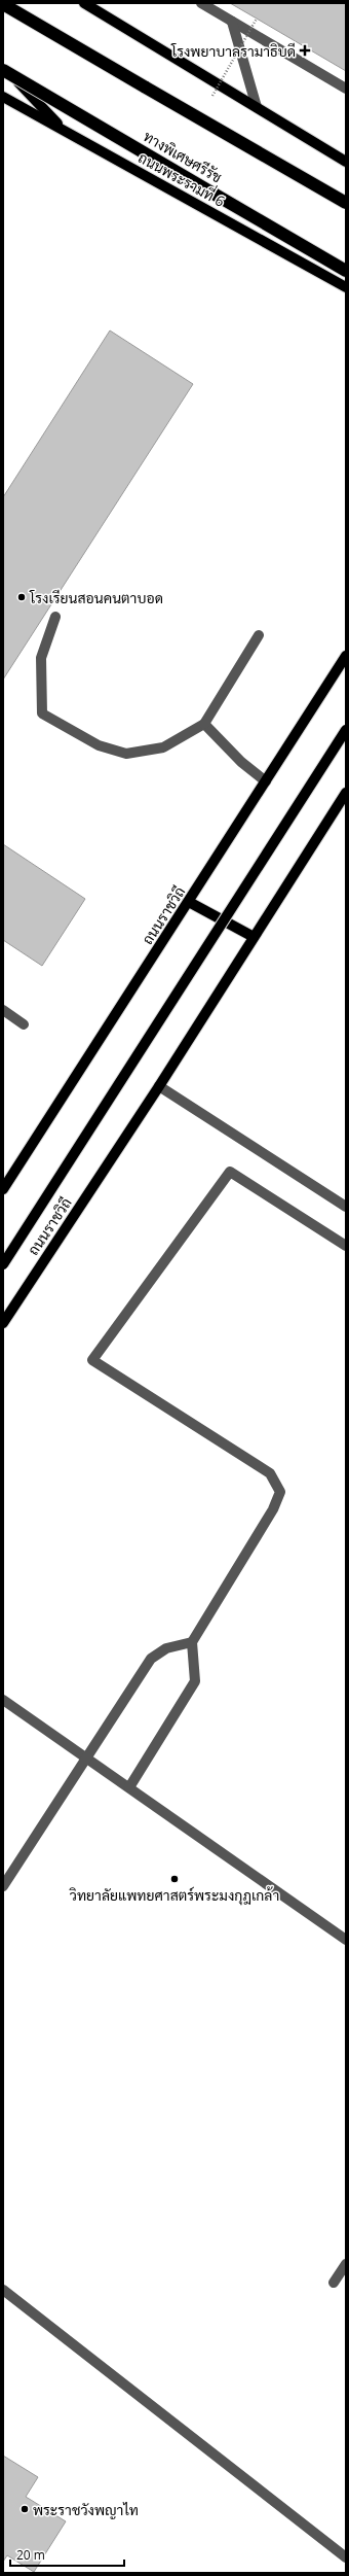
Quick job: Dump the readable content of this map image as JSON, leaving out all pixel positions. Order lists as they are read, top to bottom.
{
  "streets": {
    "highway": ["ทางพิเศษศรีรัช"],
    "main road": ["ถนนพระรามที่ 6", "ถนนราชวิถี"]
  },
  "places": {
    "health": ["โรงพยาบาลรามาธิบดี"],
    "other": ["โรงเรียนสอนคนตาบอด", "วิทยาลัยแพทยศาสตร์พระมงกุฎเกล้า", "พระราชวังพญาไท"]
  },
  "scale_bar": "20 m"
}
